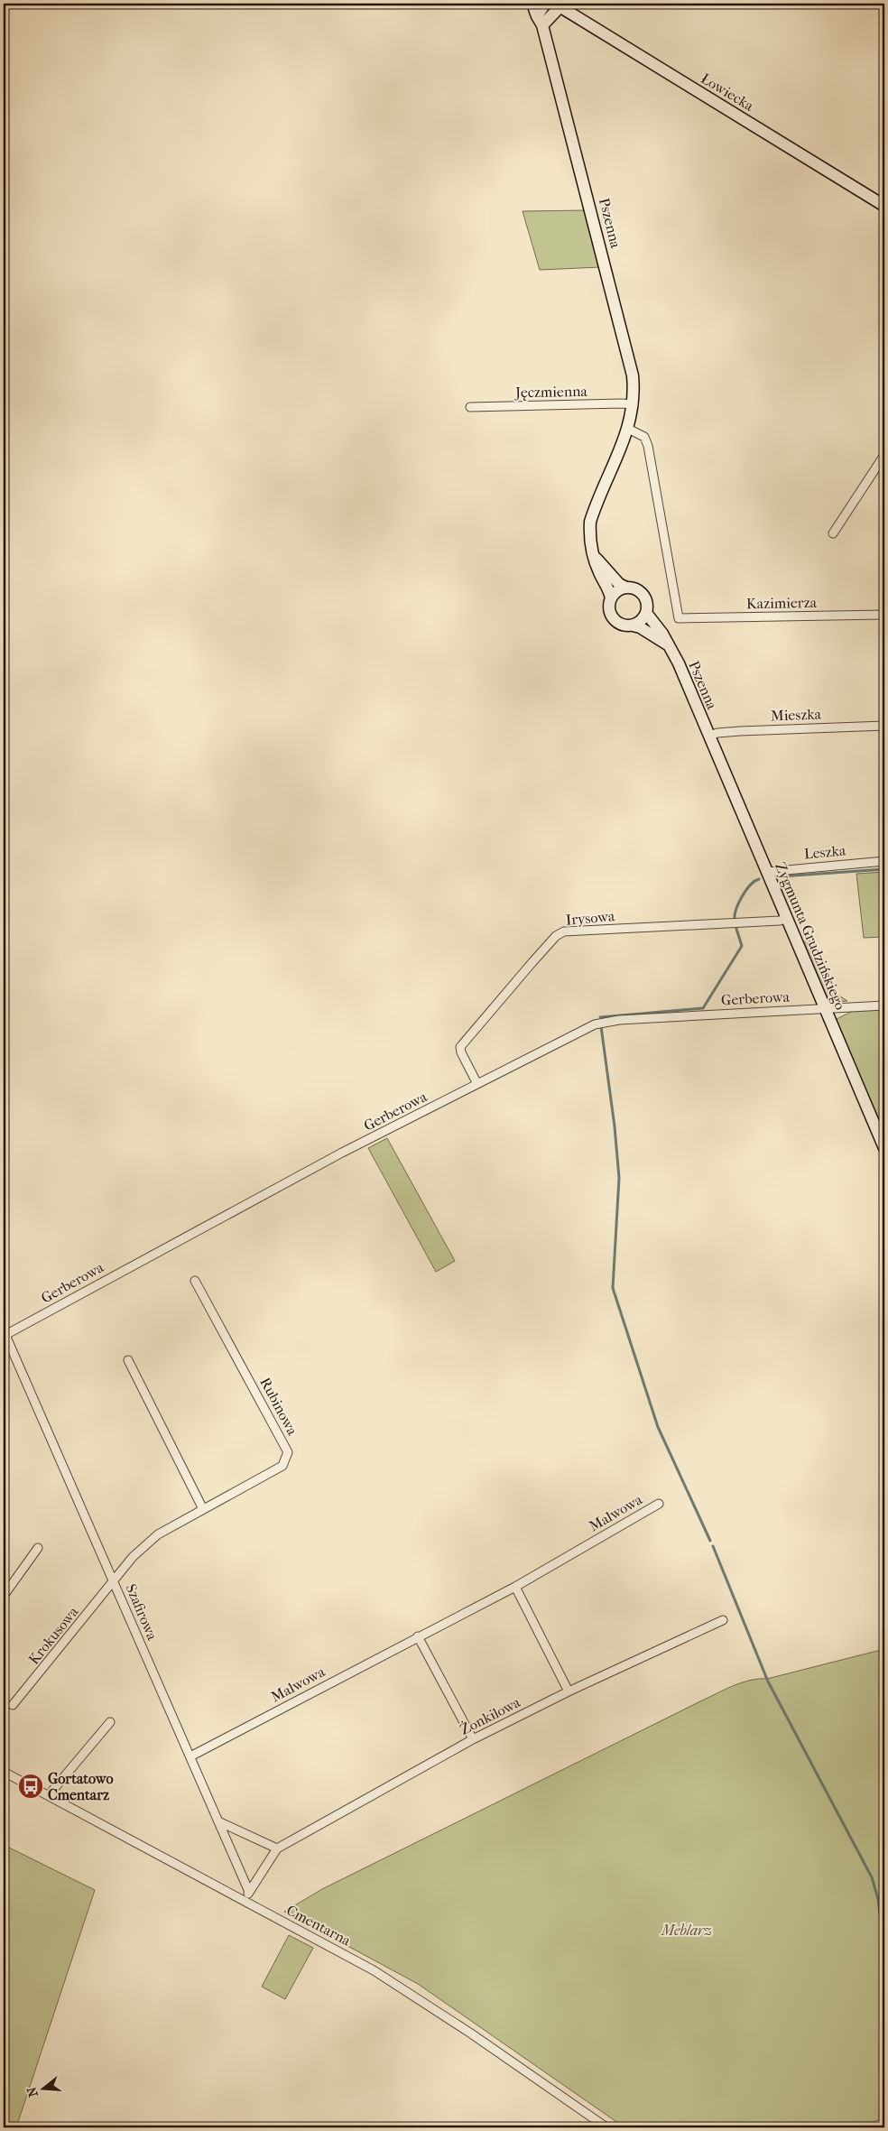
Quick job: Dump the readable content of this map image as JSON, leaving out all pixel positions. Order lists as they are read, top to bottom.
{
  "streets": {
    "street": [
      "Łowiecka",
      "Pszenna",
      "Jęczmienna",
      "Kazimierza",
      "Mieszka",
      "Leszka",
      "Irysowa",
      "Zygmunta Grudzińskiego",
      "Gerberowa",
      "Rubinowa",
      "Malwowa",
      "Szafirowa",
      "Krokusowa",
      "Żonkilowa",
      "Cmentarna"
    ]
  },
  "crossings": [
    ["Pszenna", "Jęczmienna"],
    ["Pszenna", "Kazimierza"],
    ["Pszenna", "Mieszka"],
    ["Pszenna", "Zygmunta Grudzińskiego"],
    ["Mieszka", "Zygmunta Grudzińskiego"],
    ["Leszka", "Zygmunta Grudzińskiego"],
    ["Irysowa", "Zygmunta Grudzińskiego"],
    ["Irysowa", "Gerberowa"],
    ["Zygmunta Grudzińskiego", "Gerberowa"],
    ["Gerberowa", "Szafirowa"],
    ["Rubinowa", "Szafirowa"],
    ["Rubinowa", "Krokusowa"],
    ["Malwowa", "Szafirowa"],
    ["Szafirowa", "Krokusowa"],
    ["Szafirowa", "Żonkilowa"]
  ],
  "parks": ["Meblarz"],
  "places": {
    "bus stop": ["Gortatowo Cmentarz"]
  },
  "north": "left"
}
